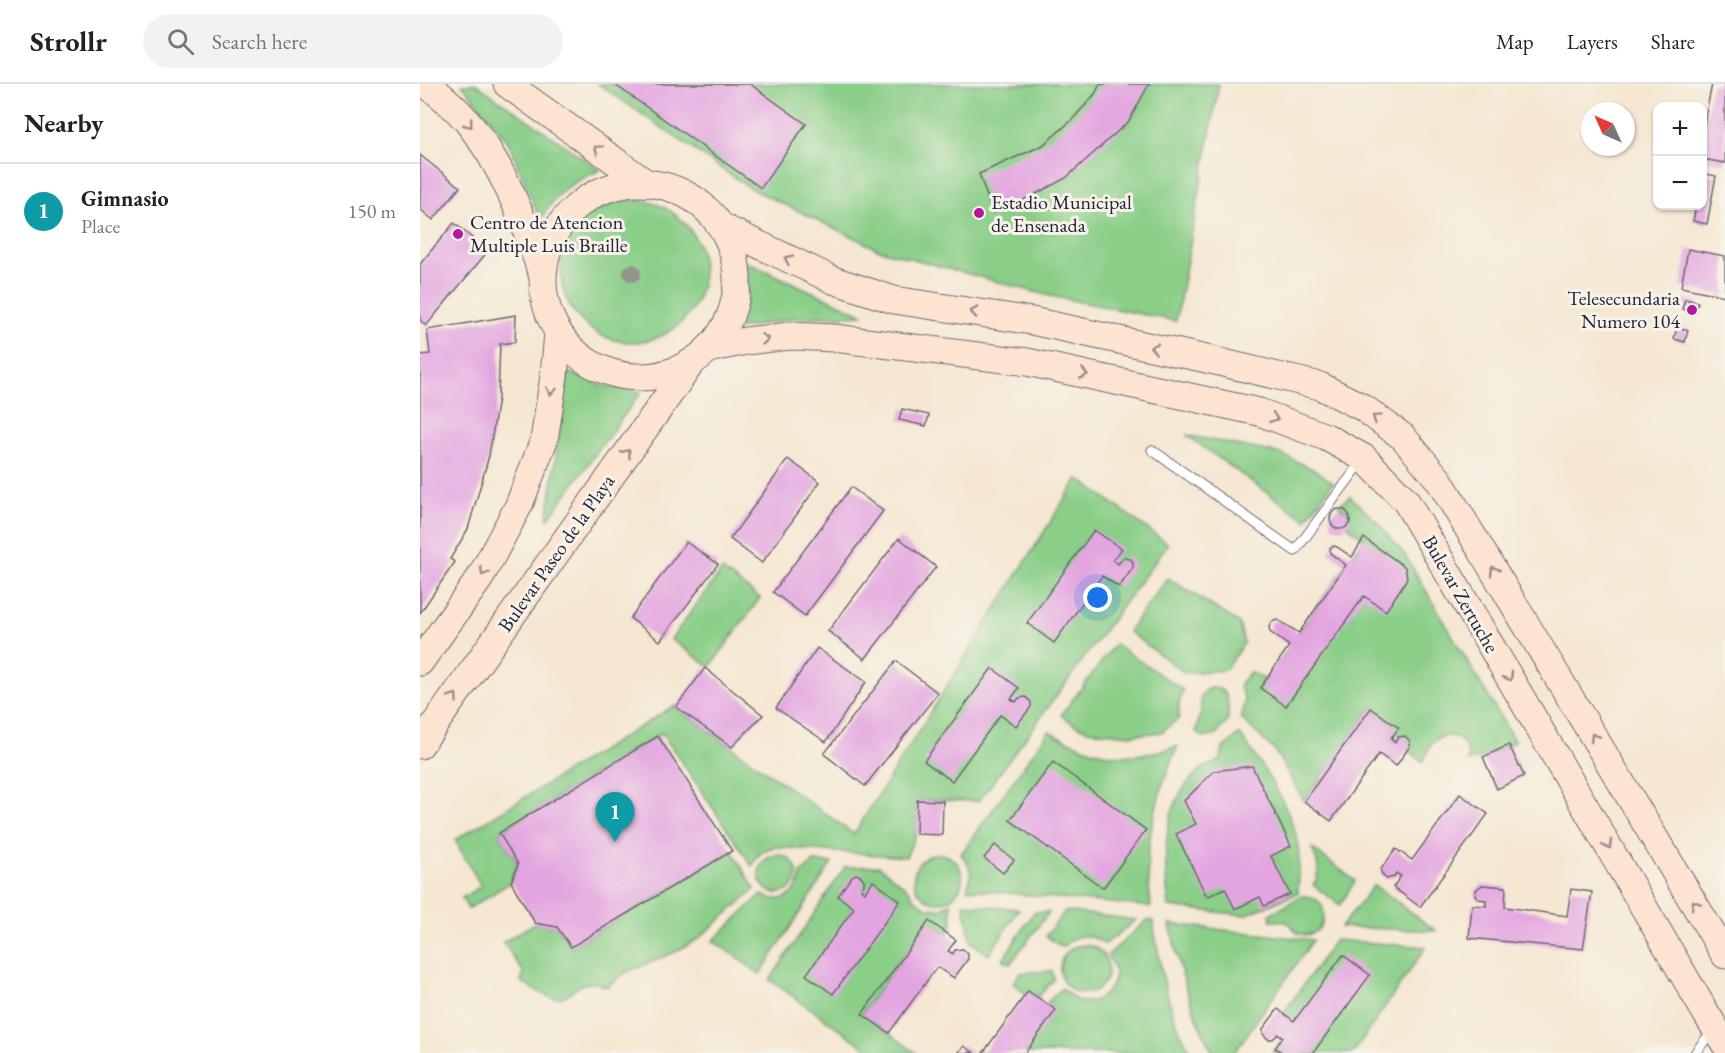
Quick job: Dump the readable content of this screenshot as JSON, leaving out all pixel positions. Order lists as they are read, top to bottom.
{
  "streets": {
    "main road": ["Bulevar Paseo de la Playa", "Bulevar Zertuche"]
  },
  "crossings": [
    ["Bulevar Paseo de la Playa", "Bulevar Zertuche"]
  ],
  "places": ["Estadio Municipal de Ensenada", "Centro de Atencion Multiple Luis Braille", "Telesecundaria Numero 104"],
  "north": "top left",
  "page": {
    "header": "Strollr",
    "search": "Search here",
    "nav": ["Map", "Layers", "Share"],
    "heading": "Nearby",
    "map_buttons": ["+", "−"],
    "list": [
      {
        "mark": "1",
        "name": "Gimnasio",
        "note": "Place",
        "value": "150 m"
      }
    ],
    "pins": "1"
  }
}
